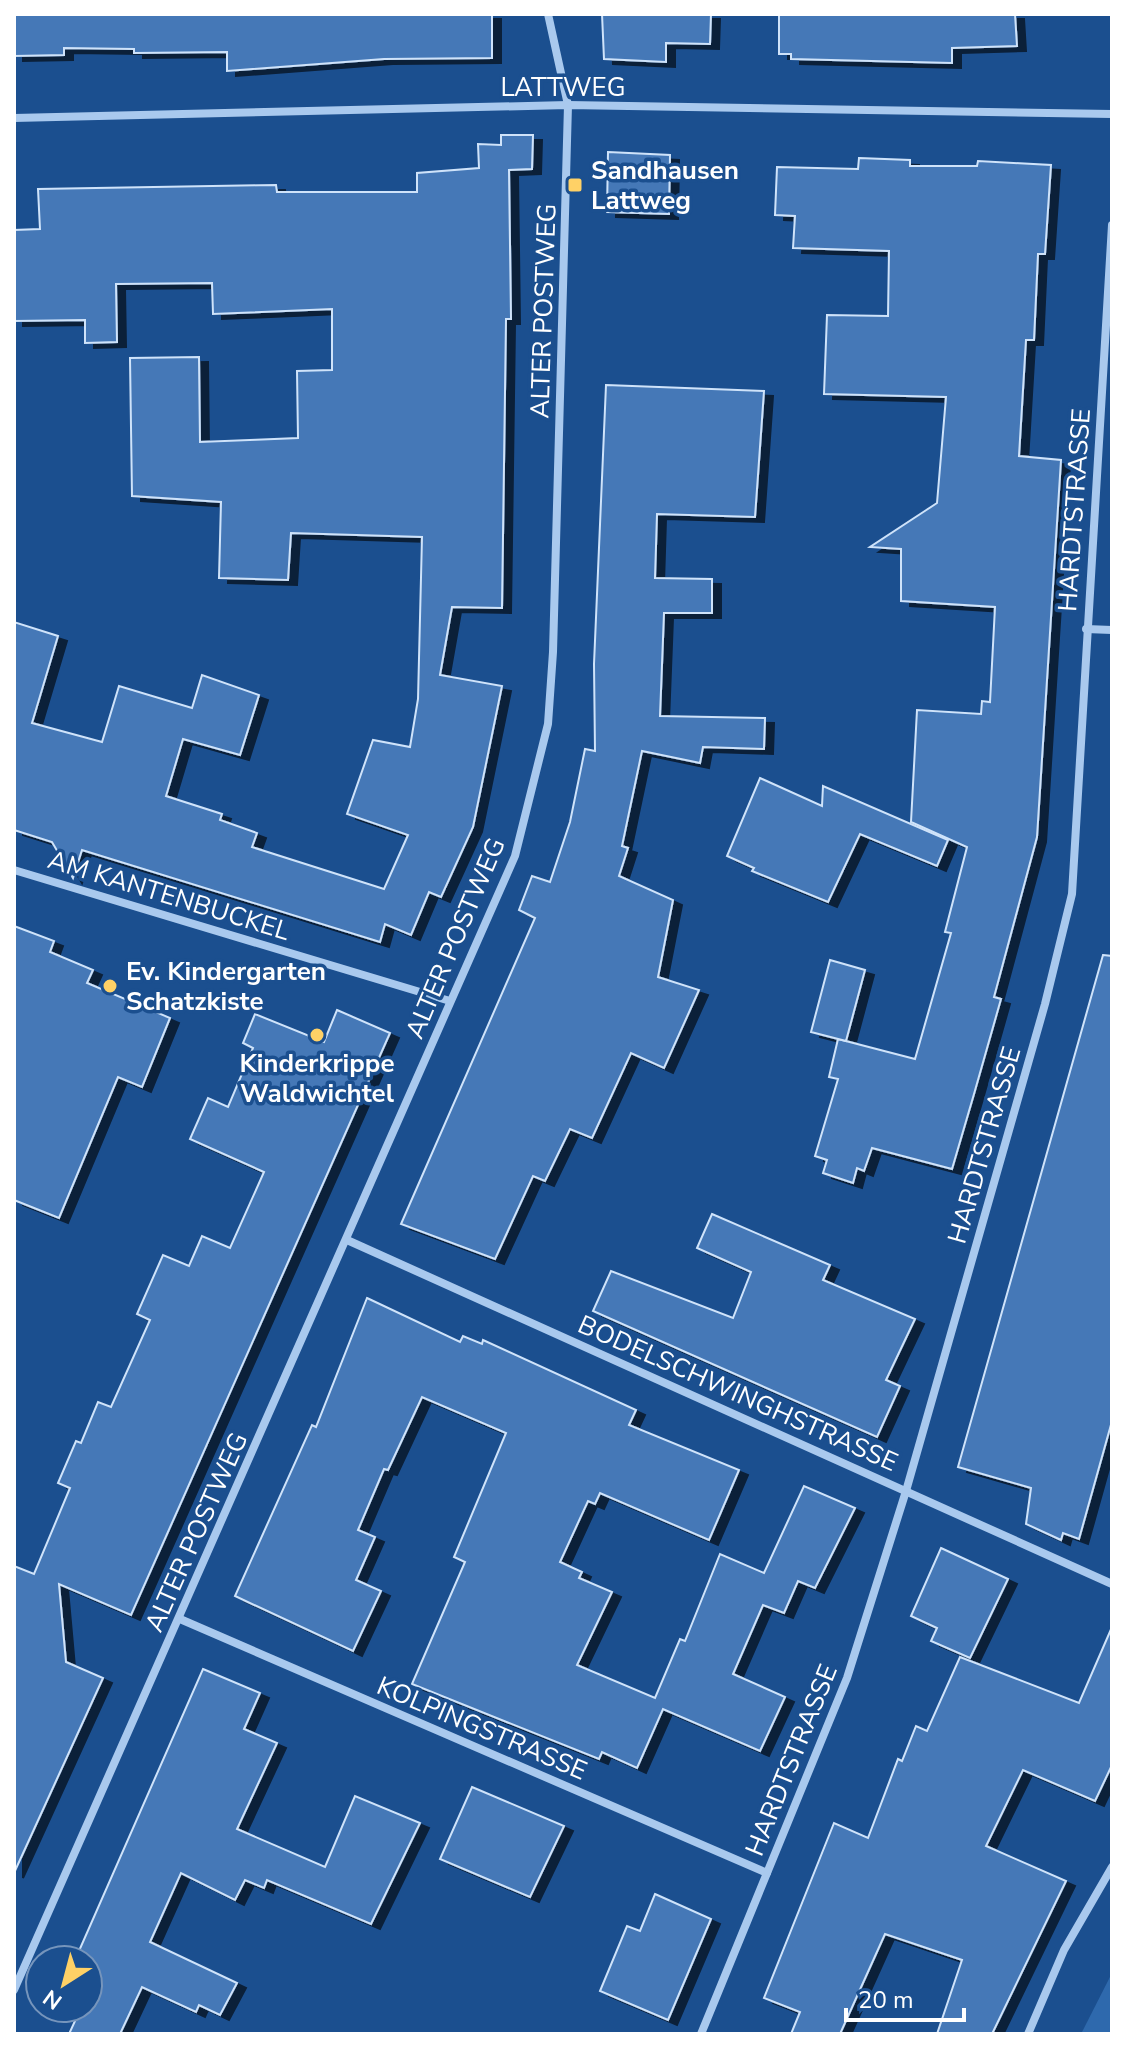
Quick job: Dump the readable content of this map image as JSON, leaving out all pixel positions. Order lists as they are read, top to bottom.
{
  "streets": {
    "street": [
      "LATTWEG",
      "ALTER POSTWEG",
      "HARDTSTRASSE",
      "AM KANTENBUCKEL",
      "BODELSCHWINGHSTRASSE",
      "KOLPINGSTRASSE"
    ]
  },
  "crossings": [
    ["LATTWEG", "ALTER POSTWEG"],
    ["ALTER POSTWEG", "AM KANTENBUCKEL"],
    ["ALTER POSTWEG", "BODELSCHWINGHSTRASSE"],
    ["ALTER POSTWEG", "KOLPINGSTRASSE"],
    ["HARDTSTRASSE", "BODELSCHWINGHSTRASSE"],
    ["HARDTSTRASSE", "KOLPINGSTRASSE"]
  ],
  "places": {
    "transit": ["Sandhausen Lattweg"],
    "other": ["Ev. Kindergarten Schatzkiste", "Kinderkrippe Waldwichtel"]
  },
  "scale_bar": "20 m",
  "north": "bottom left"
}
